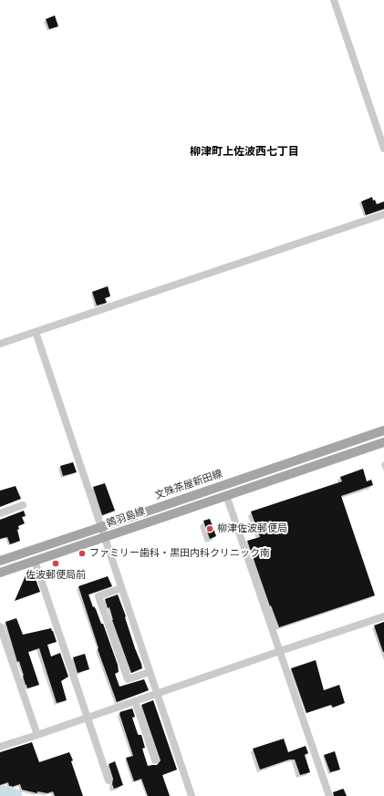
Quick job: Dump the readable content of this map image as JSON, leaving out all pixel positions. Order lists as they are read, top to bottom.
{
  "streets": {
    "main road": ["文殊茶屋新田線", "鶉羽島線"]
  },
  "districts": ["柳津町上佐波西七丁目"],
  "places": ["柳津佐波郵便局", "ファミリー歯科・黒田内科クリニック南", "佐波郵便局前"]
}
